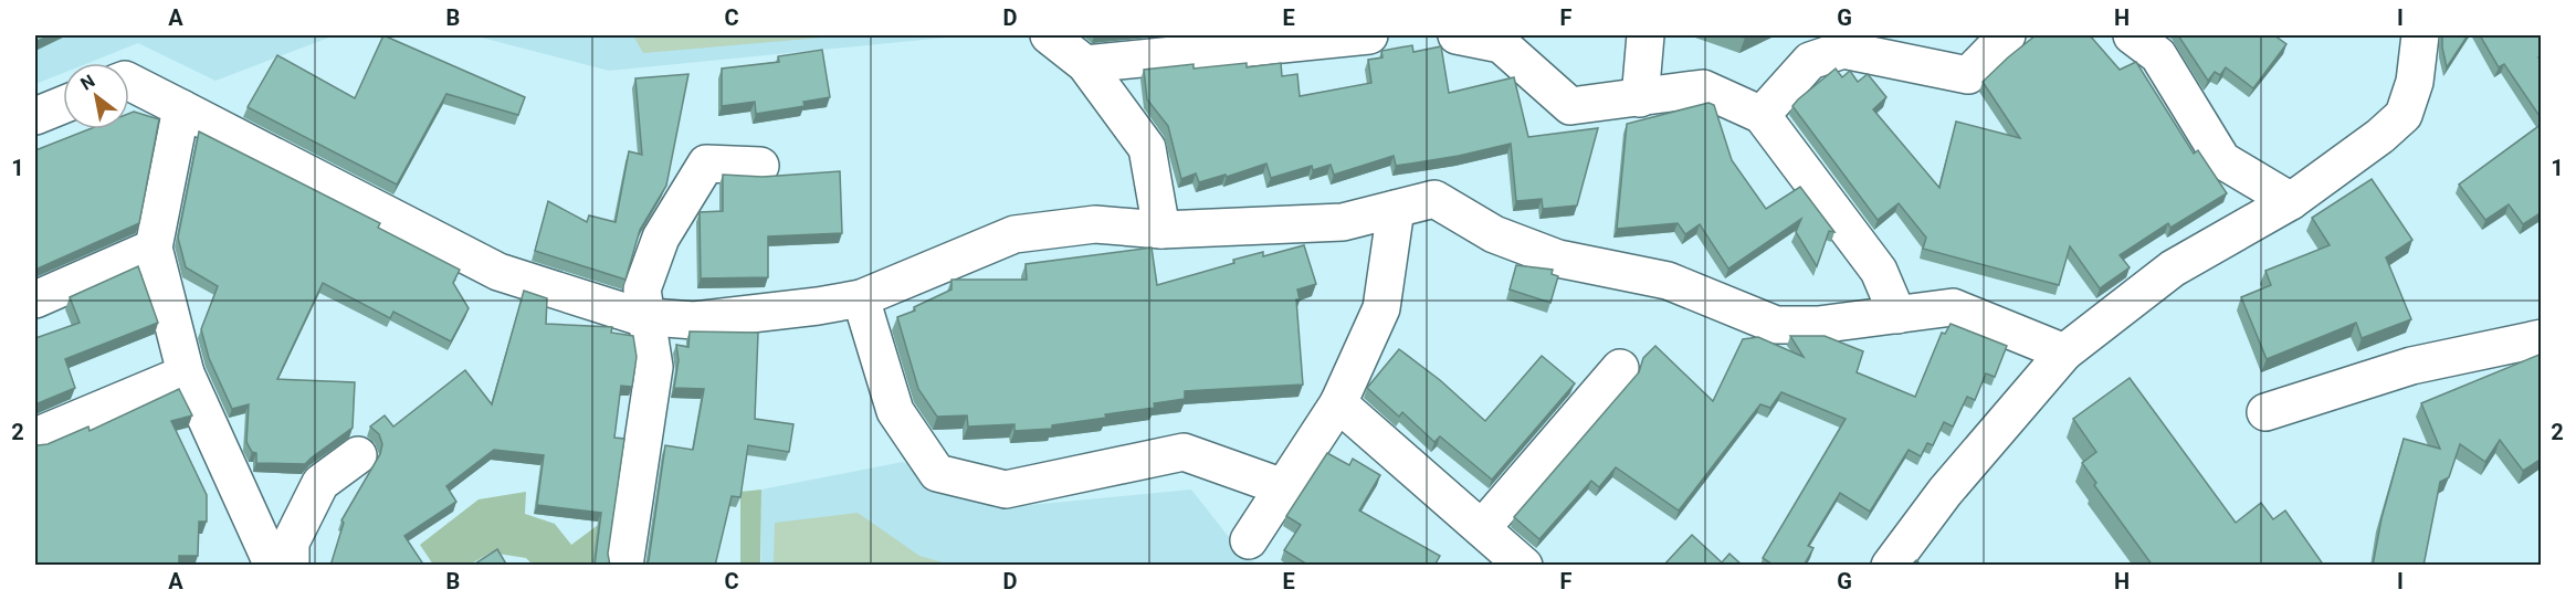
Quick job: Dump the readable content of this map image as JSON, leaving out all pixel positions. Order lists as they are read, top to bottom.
{
  "north": "top left",
  "grid": {
    "columns": [
      "A",
      "B",
      "C",
      "D",
      "E",
      "F",
      "G",
      "H",
      "I"
    ],
    "rows": ["1", "2"]
  }
}
